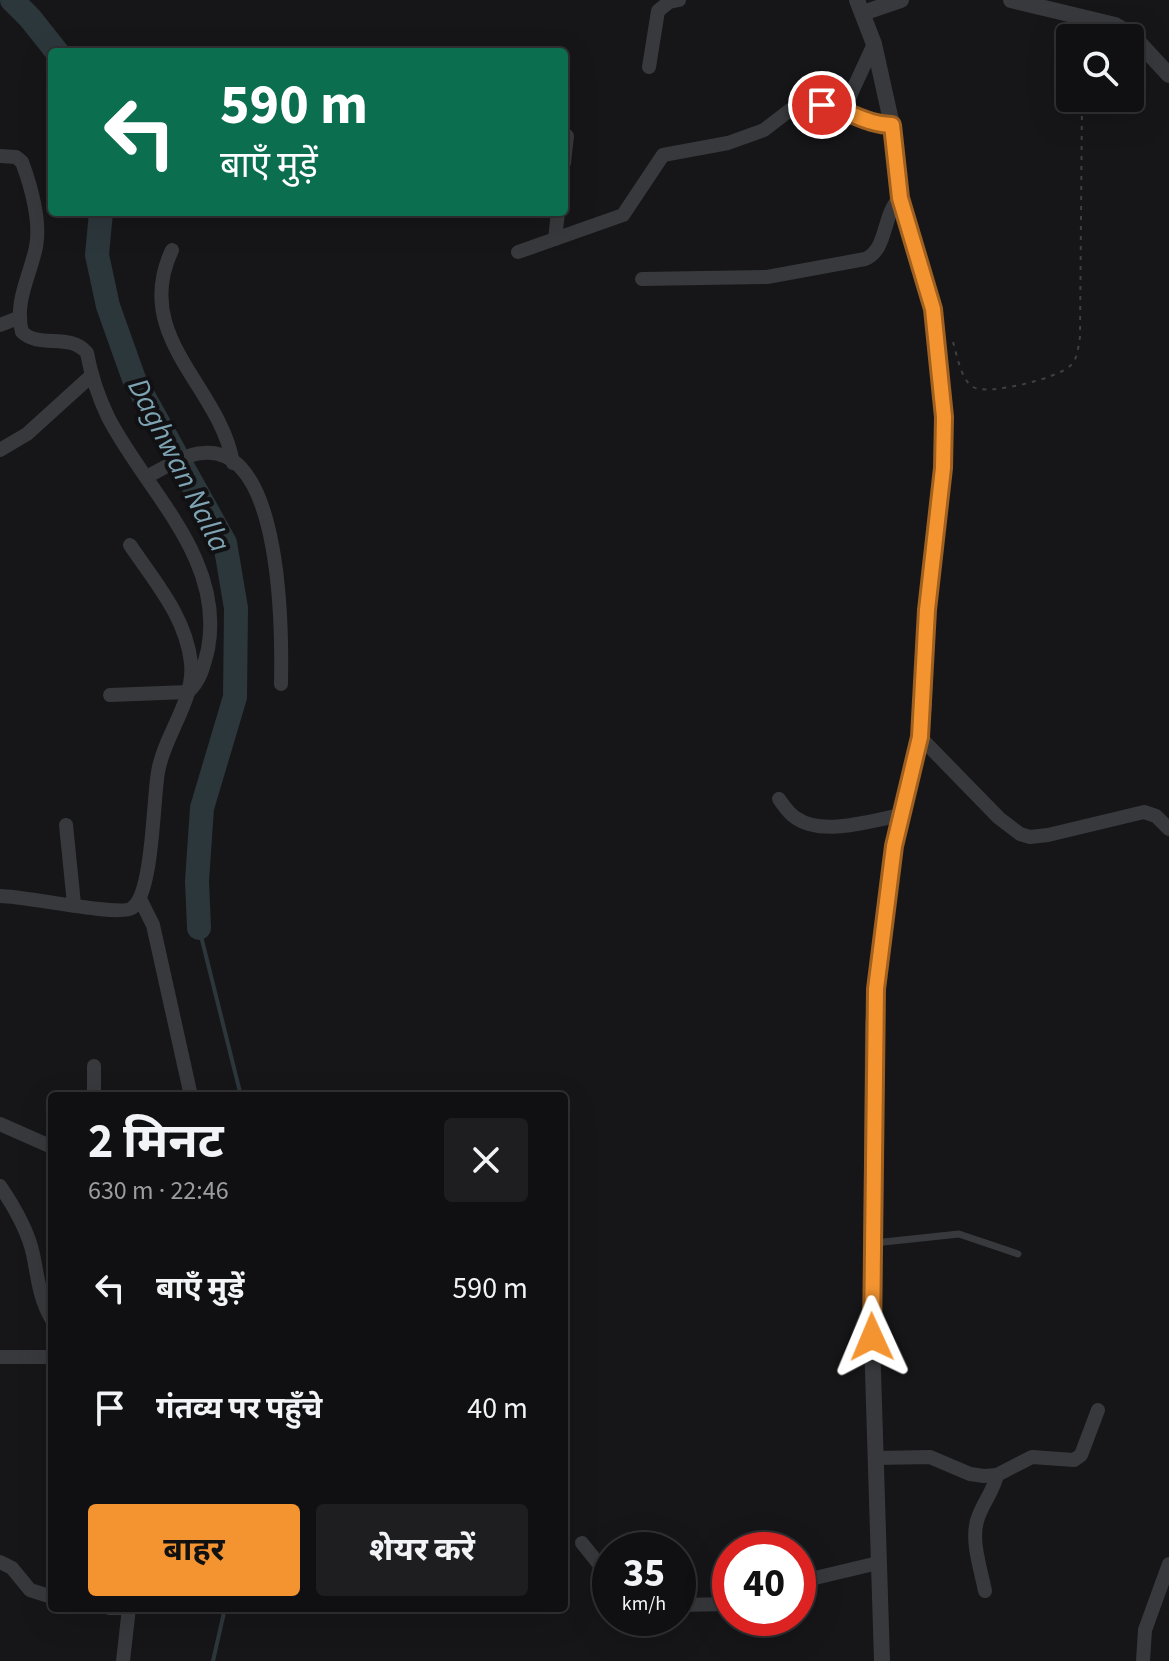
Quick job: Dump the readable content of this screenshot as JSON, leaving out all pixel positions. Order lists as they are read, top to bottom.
{
  "water": ["Daghwan Nalla"],
  "page": {
    "turn": ["590 m", "बाएँ मुड़ें"],
    "heading": ["2 मिनट", "630 m · 22:46"],
    "list": [
      {
        "name": "बाएँ मुड़ें",
        "value": "590 m"
      },
      {
        "name": "गंतव्य पर पहुँचे",
        "value": "40 m"
      }
    ],
    "buttons": ["बाहर", "शेयर करें"],
    "speed": "35 km/h",
    "limit": "40"
  }
}
